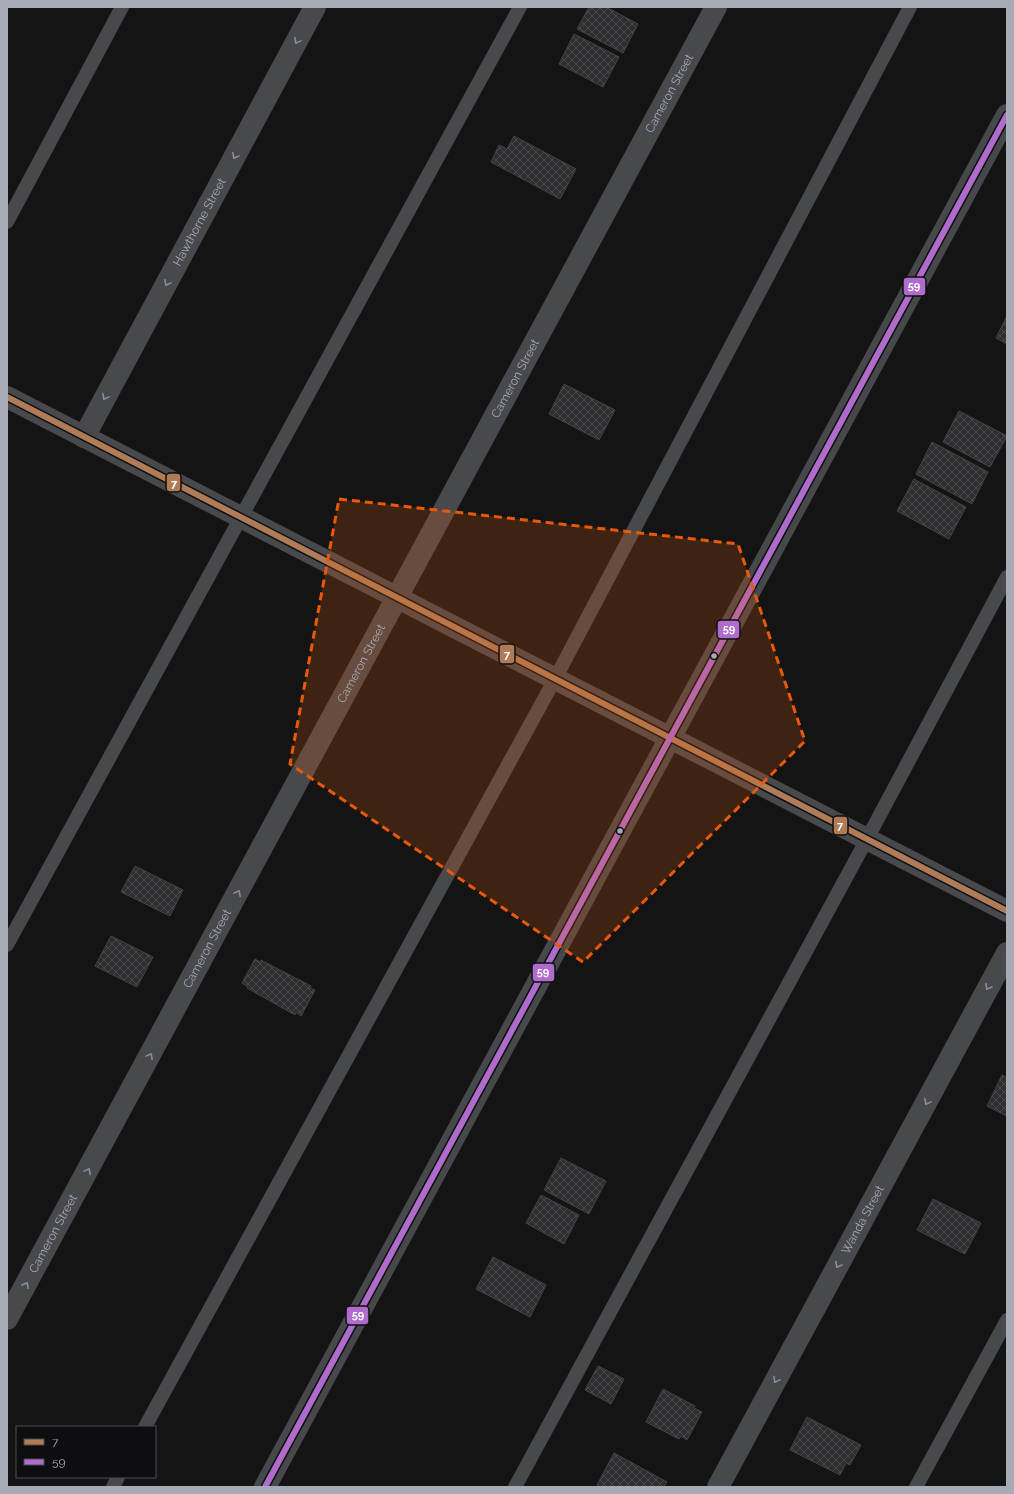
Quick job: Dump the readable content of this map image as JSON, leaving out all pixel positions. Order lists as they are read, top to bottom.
{
  "streets": {
    "street": ["Cameron Street", "Hawthorne Street", "Wanda Street"]
  },
  "one_way": ["Cameron Street", "Hawthorne Street", "Wanda Street"],
  "lines": ["transit line 59", "transit line 7"],
  "legend": ["7", "59"]
}
